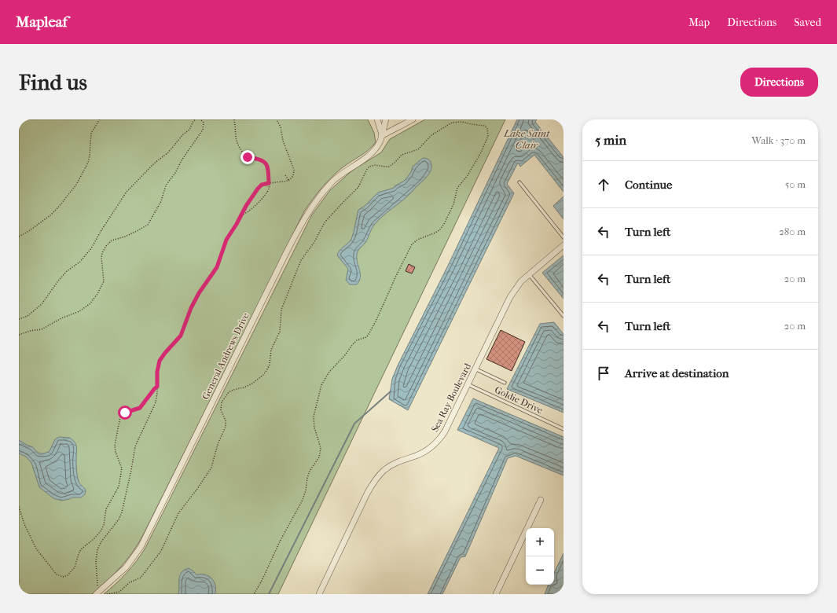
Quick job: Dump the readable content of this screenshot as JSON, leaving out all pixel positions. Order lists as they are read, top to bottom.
{
  "streets": {
    "street": ["General Andrews Drive", "Sea Ray Boulevard"],
    "lane": ["Goldie Drive"]
  },
  "crossings": [
    ["Sea Ray Boulevard", "Goldie Drive"]
  ],
  "water": ["Lake Saint Clair"],
  "page": {
    "header": "Mapleaf",
    "nav": ["Map", "Directions", "Saved"],
    "buttons": "Directions",
    "title": "Find us",
    "heading": ["5 min", "Walk · 370 m"],
    "list": [
      ["Continue", "50 m"],
      ["Turn left", "280 m"],
      ["Turn left", "20 m"],
      ["Turn left", "20 m"],
      "Arrive at destination"
    ],
    "map_buttons": ["+", "−"]
  }
}
